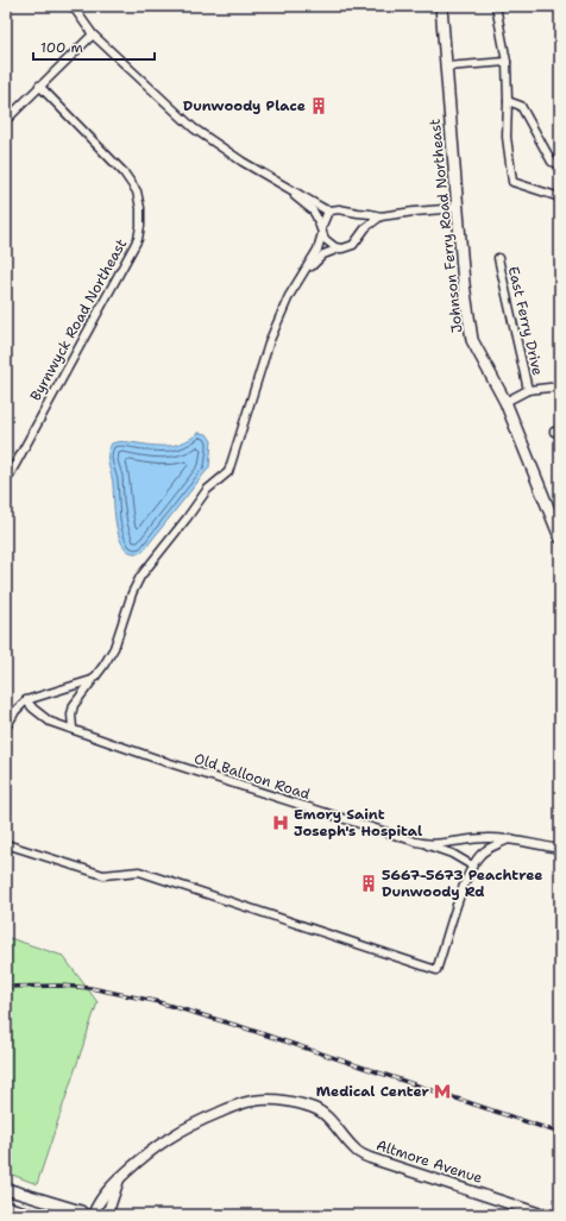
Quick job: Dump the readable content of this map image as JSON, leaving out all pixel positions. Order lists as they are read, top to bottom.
{
  "streets": {
    "main road": ["Johnson Ferry Road Northeast"],
    "street": [
      "Byrnwyck Road Northeast",
      "East Ferry Drive",
      "Old Balloon Road",
      "Altmore Avenue"
    ]
  },
  "places": {
    "building": ["Dunwoody Place", "5667-5673 Peachtree Dunwoody Rd"],
    "hospital": ["Emory Saint Joseph's Hospital"],
    "metro station": ["Medical Center"]
  },
  "scale_bar": "100 m"
}
